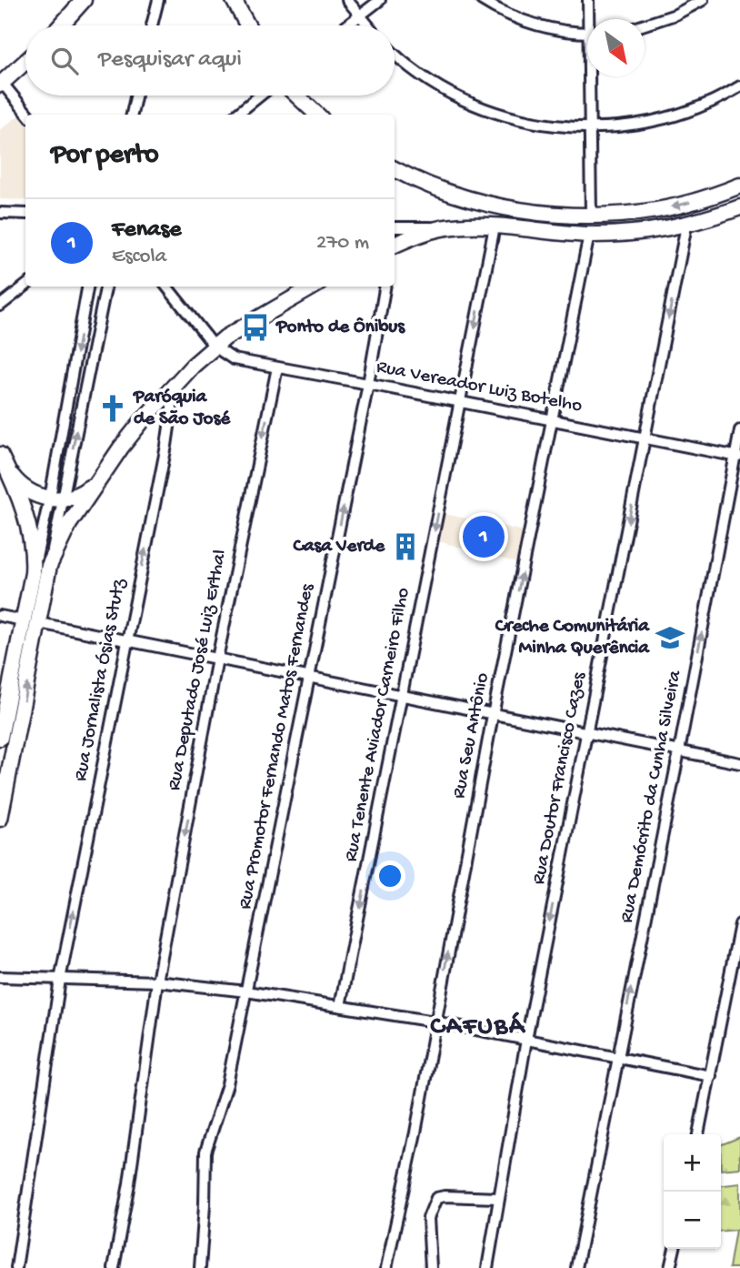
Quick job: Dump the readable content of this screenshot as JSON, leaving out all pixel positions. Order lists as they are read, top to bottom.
{
  "streets": {
    "street": [
      "Rua Vereador Luiz Botelho",
      "Rua Deputado José Luiz Erthal",
      "Rua Jornalista Ósias Stutz",
      "Rua Tenente Aviador Carneiro Filho",
      "Rua Seu Antônio",
      "Rua Promotor Fernando Matos Fernandes",
      "Rua Doutor Francisco Cazes",
      "Rua Demócrito da Cunha Silveira"
    ]
  },
  "crossings": [
    ["Rua Vereador Luiz Botelho", "Rua Deputado José Luiz Erthal"],
    ["Rua Vereador Luiz Botelho", "Rua Tenente Aviador Carneiro Filho"],
    ["Rua Vereador Luiz Botelho", "Rua Seu Antônio"],
    ["Rua Vereador Luiz Botelho", "Rua Promotor Fernando Matos Fernandes"],
    ["Rua Vereador Luiz Botelho", "Rua Doutor Francisco Cazes"],
    ["Rua Vereador Luiz Botelho", "Rua Demócrito da Cunha Silveira"]
  ],
  "one_way": [
    "Rua Deputado José Luiz Erthal",
    "Rua Jornalista Ósias Stutz",
    "Rua Tenente Aviador Carneiro Filho",
    "Rua Seu Antônio",
    "Rua Doutor Francisco Cazes",
    "Rua Demócrito da Cunha Silveira"
  ],
  "districts": ["CAFUBÁ"],
  "places": {
    "bus stop": ["Ponto de Ônibus"],
    "church": ["Paróquia de São José"],
    "building": ["Casa Verde"],
    "school or university": ["Creche Comunitária Minha Querência"]
  },
  "north": "bottom right",
  "page": {
    "search": "Pesquisar aqui",
    "heading": "Por perto",
    "list": [
      {
        "mark": "1",
        "name": "Fenase",
        "note": "Escola",
        "value": "270 m"
      }
    ],
    "pins": "1",
    "map_buttons": ["+", "−"]
  }
}
